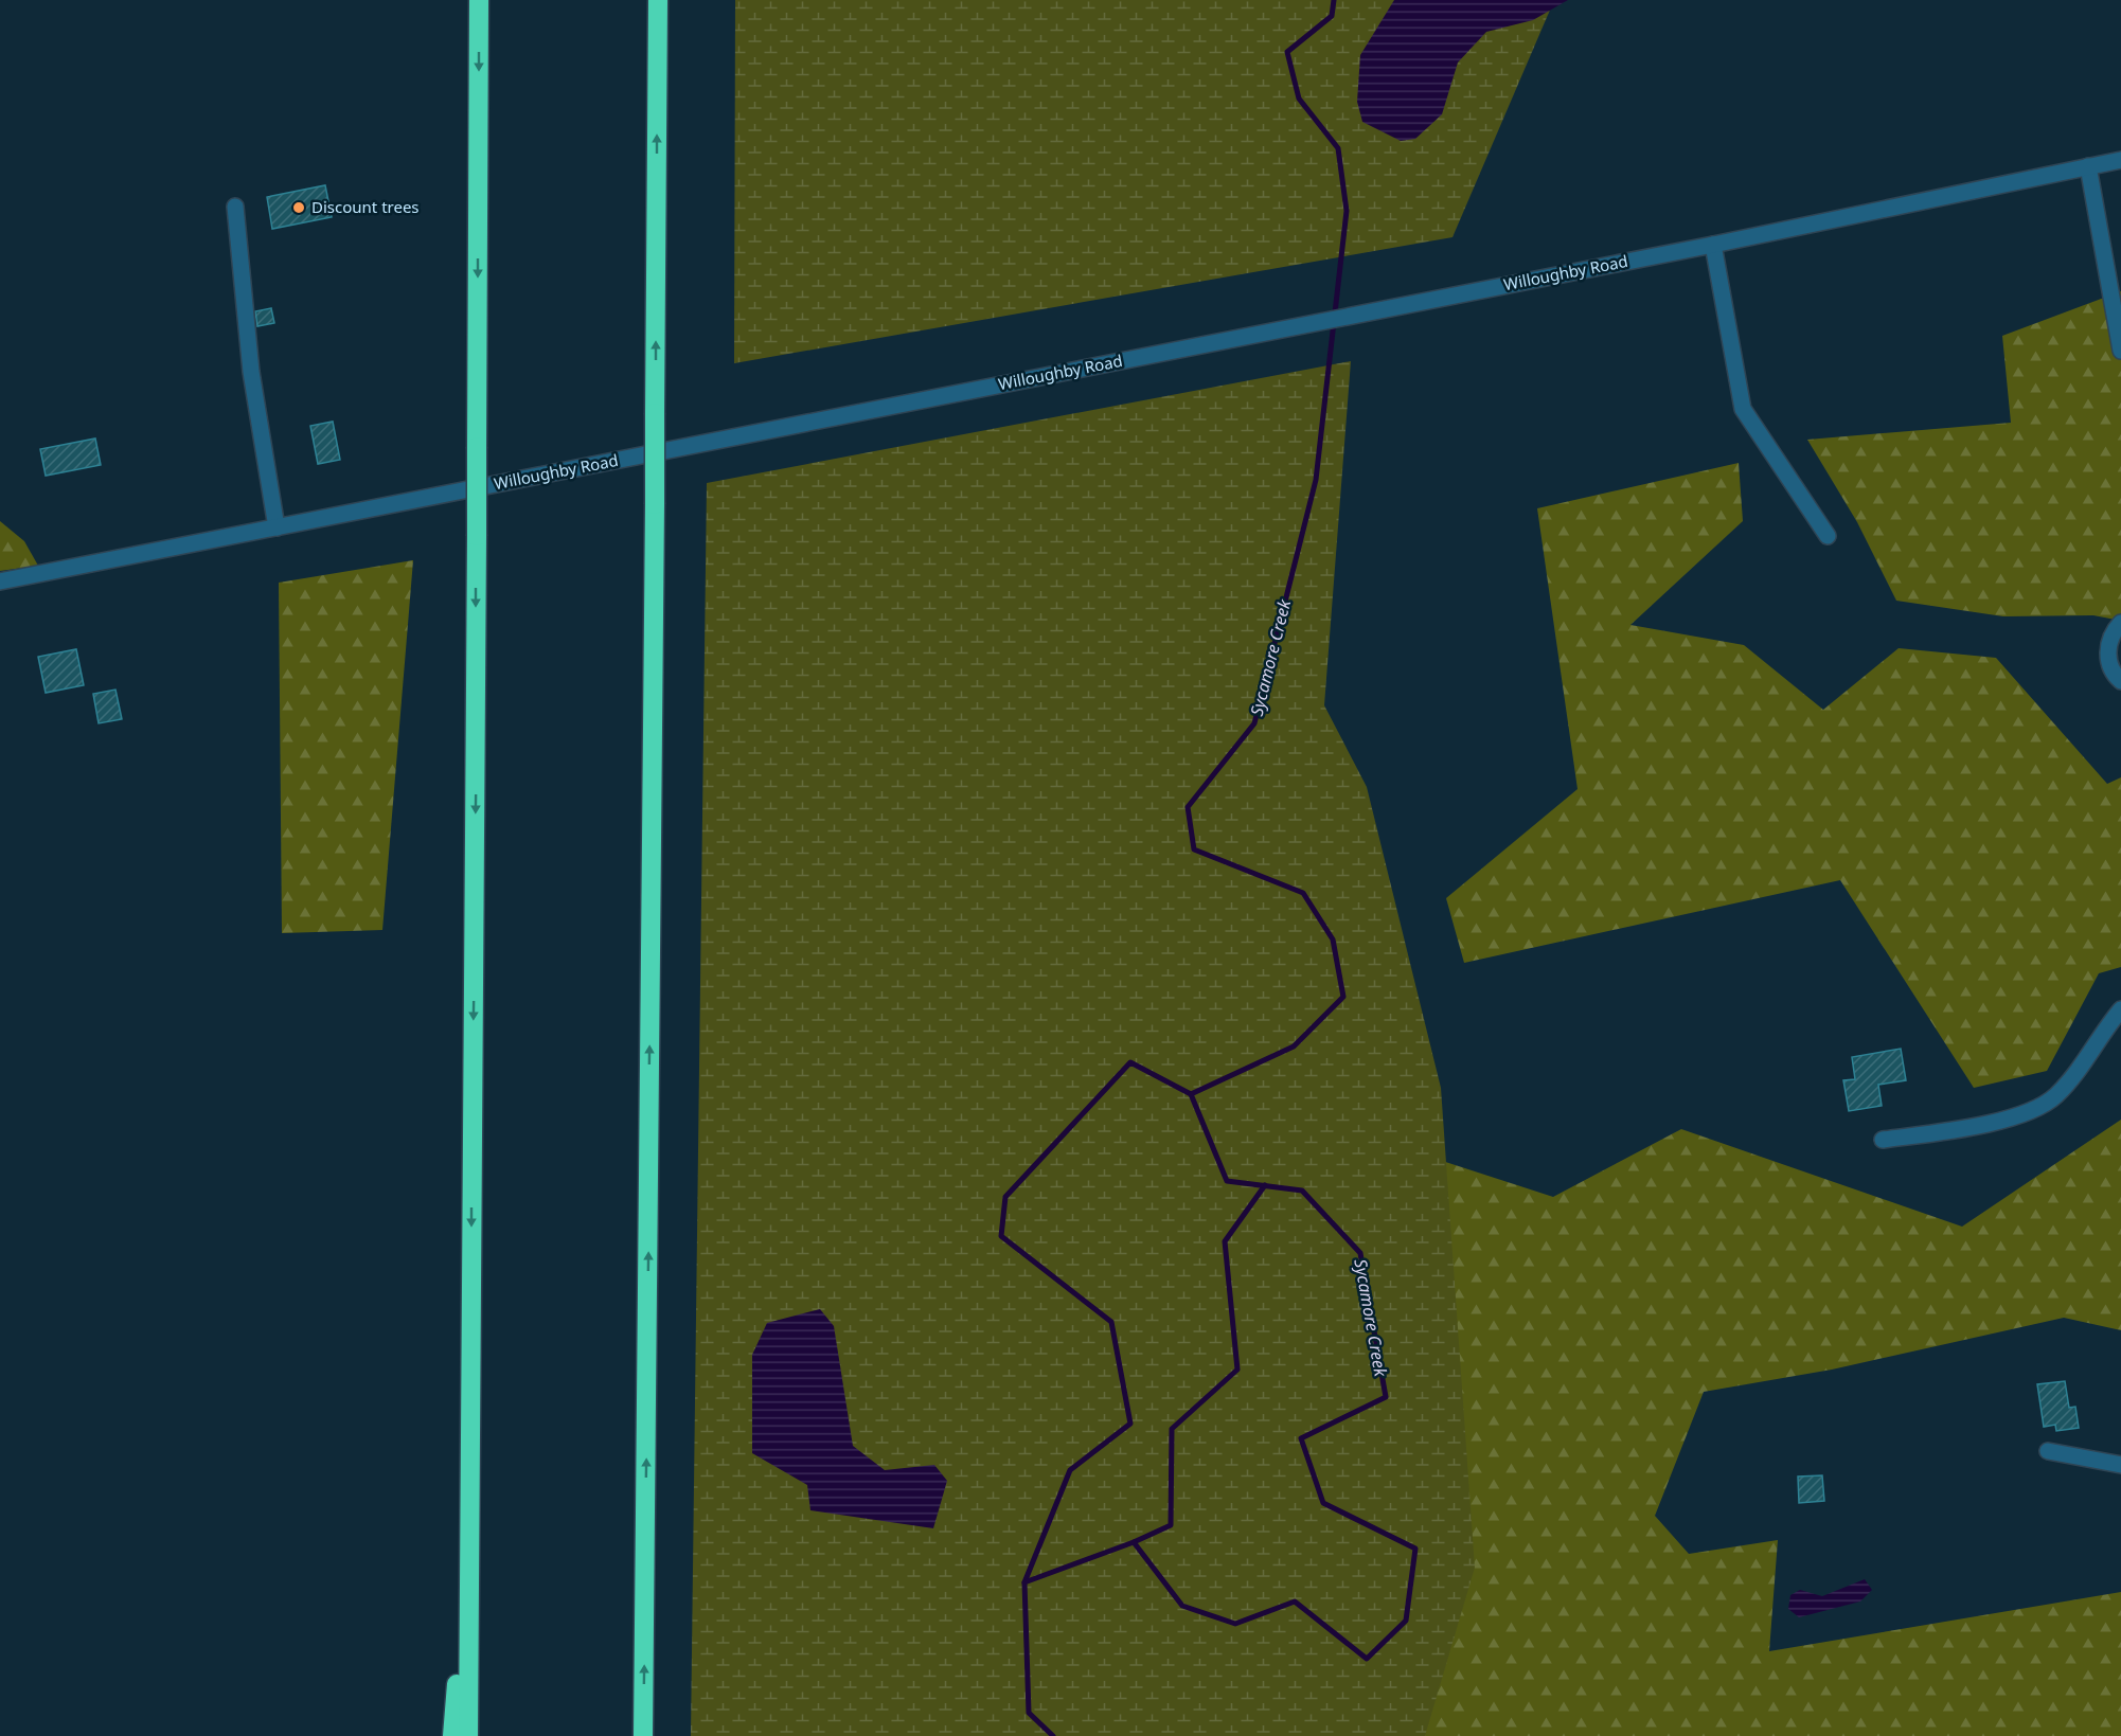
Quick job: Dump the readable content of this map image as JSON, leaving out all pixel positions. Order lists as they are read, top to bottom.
{
  "streets": {
    "street": ["Willoughby Road"]
  },
  "water": ["Sycamore Creek"],
  "places": ["Discount trees"]
}
